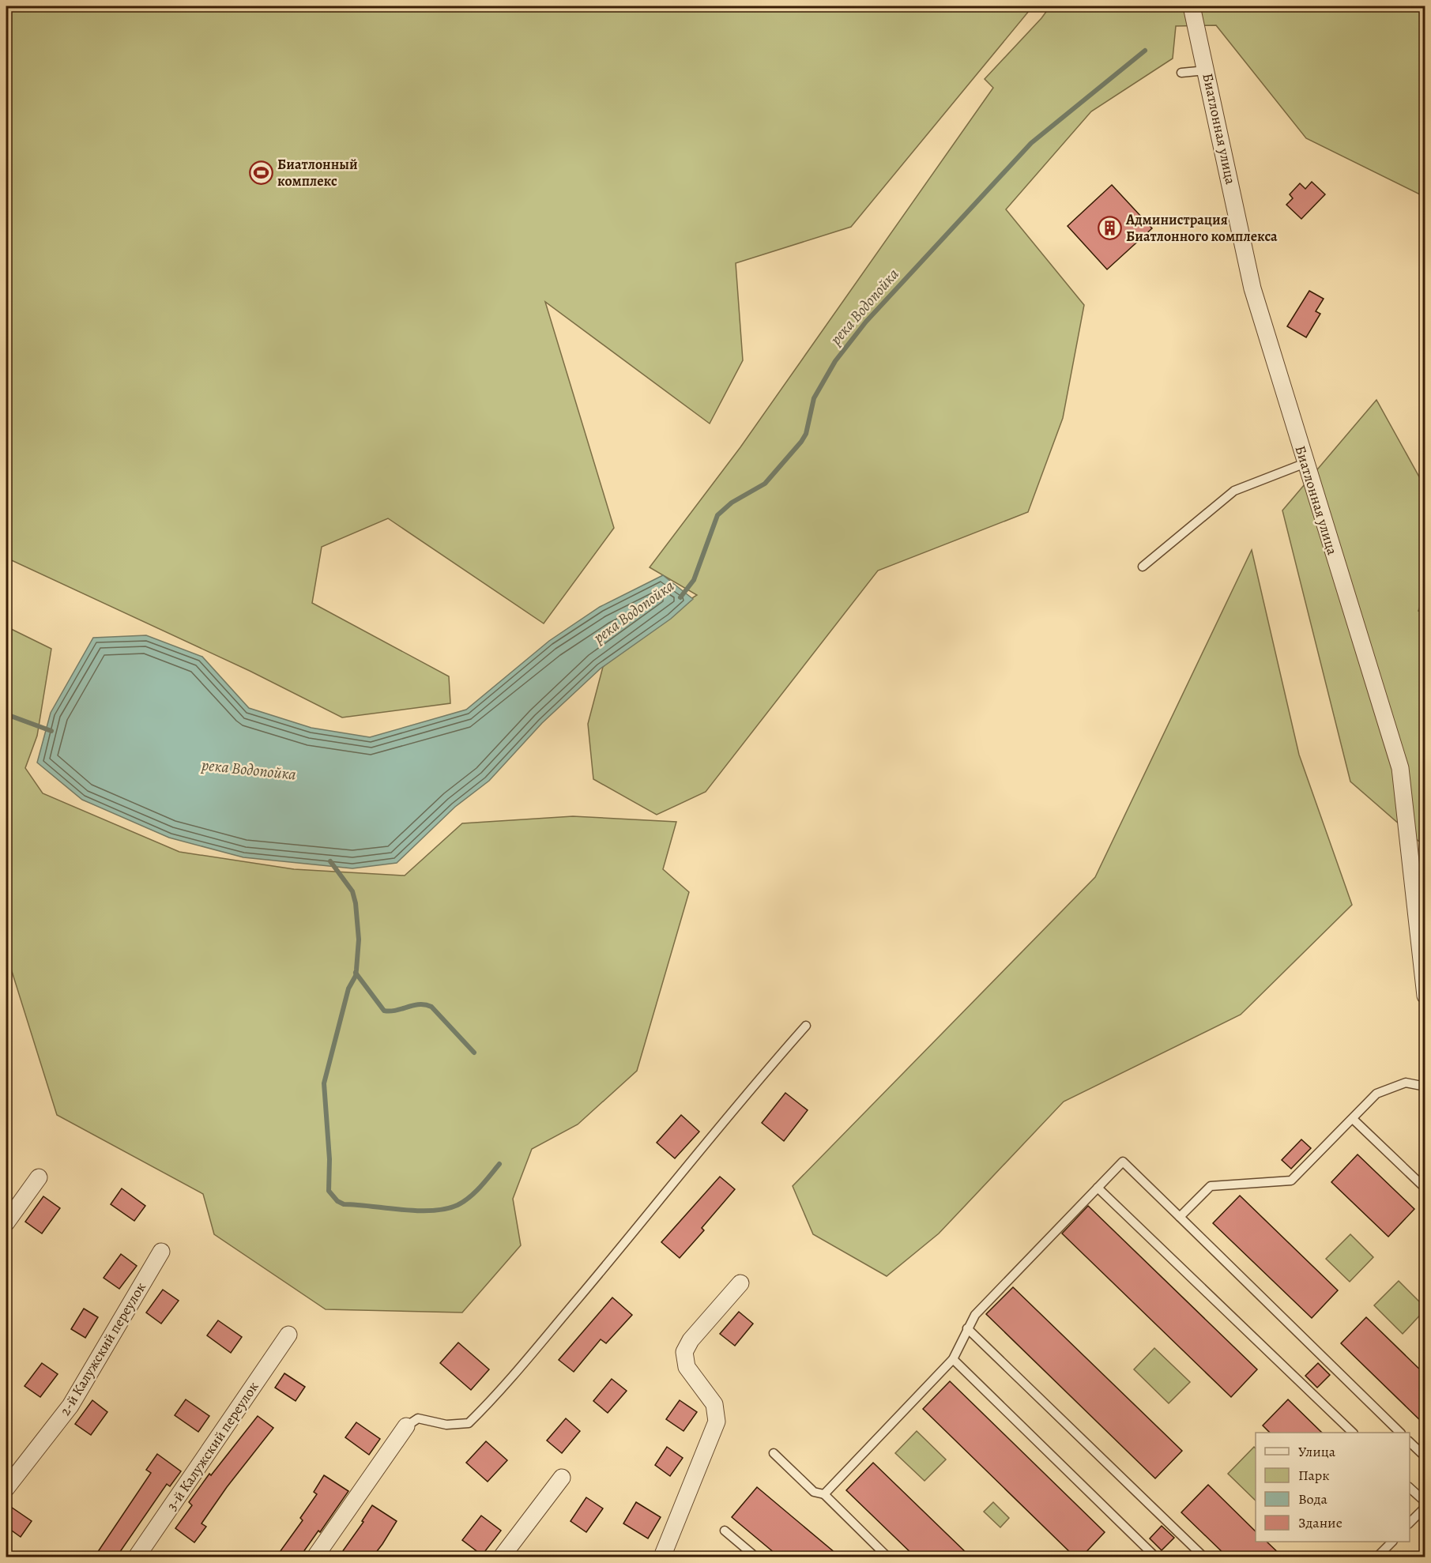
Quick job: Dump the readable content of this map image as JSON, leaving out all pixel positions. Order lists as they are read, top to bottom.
{
  "streets": {
    "street": ["Биатлонная улица", "2-й Калужский переулок", "3-й Калужский переулок"]
  },
  "water": ["река Водопойка"],
  "places": {
    "sports": ["Биатлонный комплекс"],
    "building": ["Администрация Биатлонного комплекса"]
  },
  "legend": [
    "Улица",
    "Парк",
    "Вода",
    "Здание"
  ]
}
